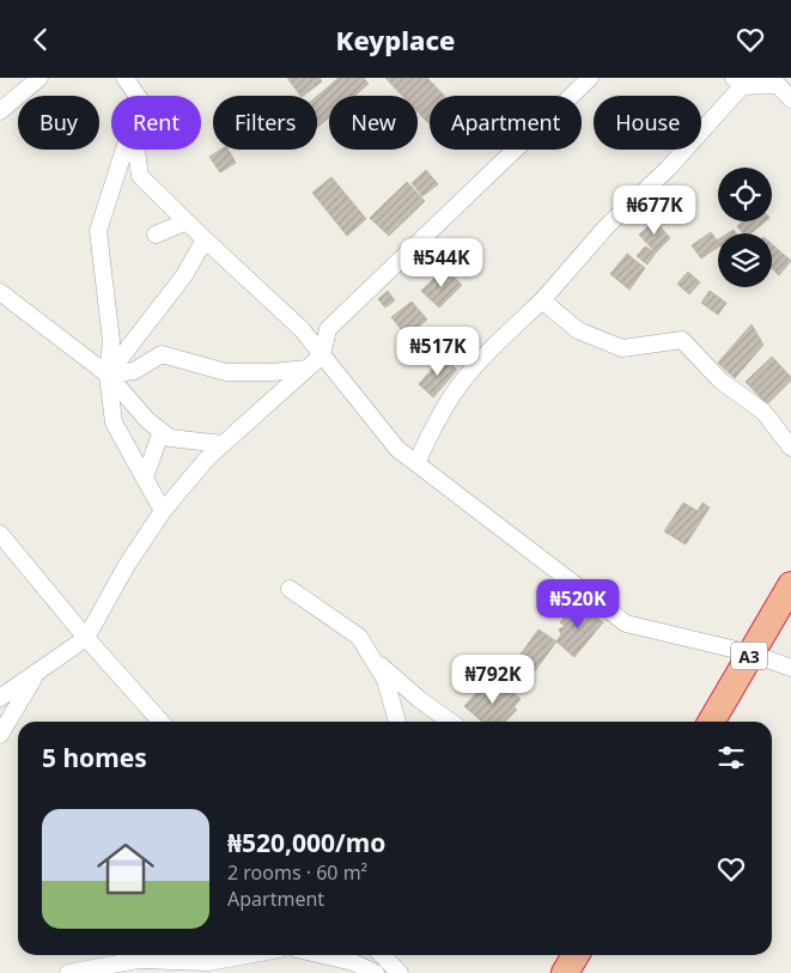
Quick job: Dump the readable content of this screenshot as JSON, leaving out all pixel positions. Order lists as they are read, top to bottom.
{
  "streets": {
    "highway": ["A3"]
  },
  "page": {
    "header": "Keyplace",
    "chip": [
      "Buy",
      "Rent",
      "Filters",
      "New",
      "Apartment",
      "House"
    ],
    "price": [
      "₦677K",
      "₦544K",
      "₦517K",
      "₦520K",
      "₦792K"
    ],
    "heading": "5 homes",
    "list": [
      {
        "name": "₦520,000/mo",
        "note": "2 rooms · 60 m² · Apartment"
      }
    ]
  }
}
